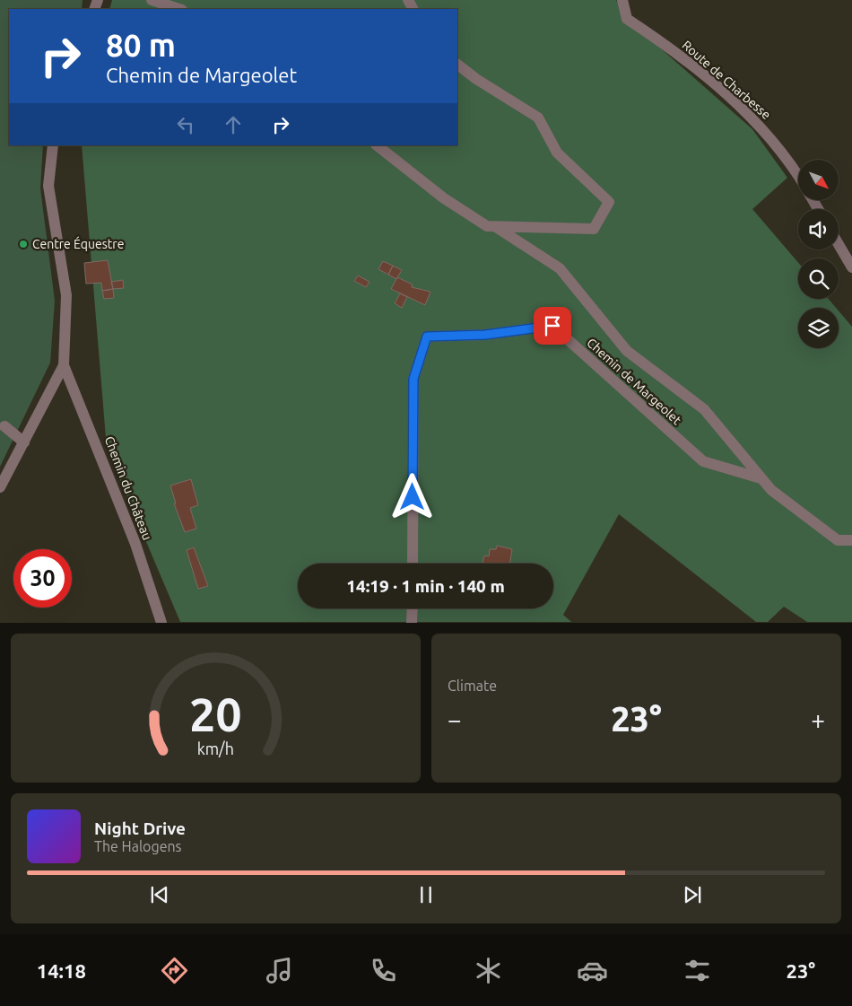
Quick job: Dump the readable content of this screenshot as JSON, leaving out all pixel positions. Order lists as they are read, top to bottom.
{
  "streets": {
    "street": ["Route de Charbesse", "Chemin de Margeolet", "Chemin du Château"]
  },
  "places": ["Centre Équestre"],
  "north": "bottom right",
  "page": {
    "turn": ["80 m", "Chemin de Margeolet"],
    "limit": "30",
    "trip": "14:19 · 1 min · 140 m",
    "tile": "Climate",
    "heat": ["−", "23°", "+"],
    "song": ["Night Drive", "The Halogens"],
    "tabs": ["14:18", "23°"],
    "gauge": ["20", "km/h"]
  }
}
